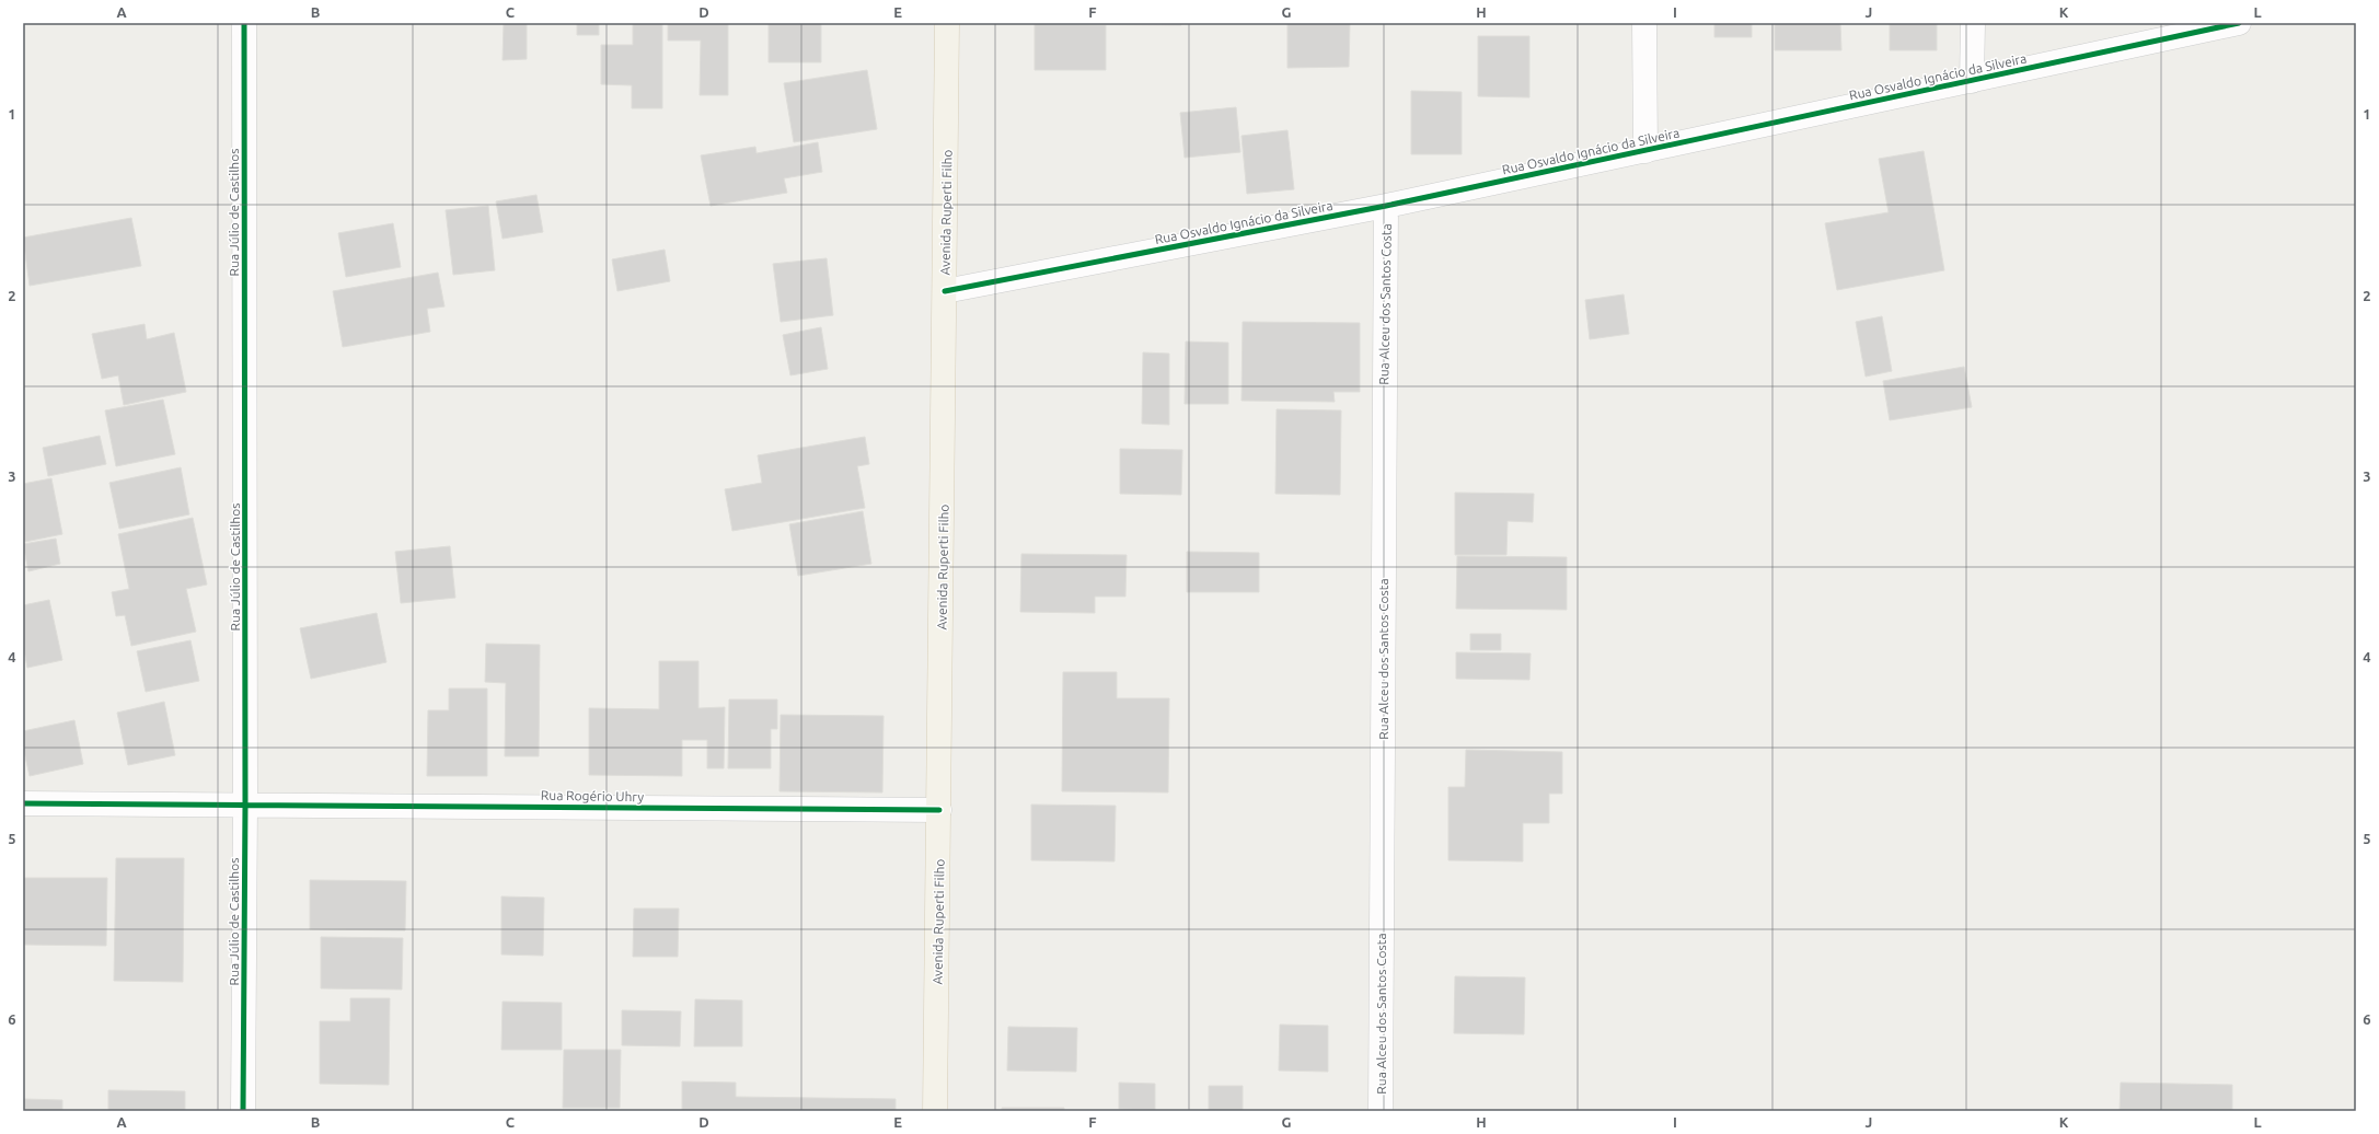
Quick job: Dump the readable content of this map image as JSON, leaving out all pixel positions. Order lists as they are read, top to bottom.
{
  "streets": {
    "main road": ["Avenida Ruperti Filho"],
    "street": [
      "Rua Osvaldo Ignácio da Silveira",
      "Rua Júlio de Castilhos",
      "Rua Alceu dos Santos Costa",
      "Rua Rogério Uhry"
    ]
  },
  "crossings": [
    ["Rua Osvaldo Ignácio da Silveira", "Avenida Ruperti Filho"],
    ["Rua Osvaldo Ignácio da Silveira", "Rua Alceu dos Santos Costa"],
    ["Rua Júlio de Castilhos", "Rua Rogério Uhry"],
    ["Avenida Ruperti Filho", "Rua Rogério Uhry"]
  ],
  "grid": {
    "columns": [
      "A",
      "B",
      "C",
      "D",
      "E",
      "F",
      "G",
      "H",
      "I",
      "J",
      "K",
      "L"
    ],
    "rows": [
      "1",
      "2",
      "3",
      "4",
      "5",
      "6"
    ]
  }
}
